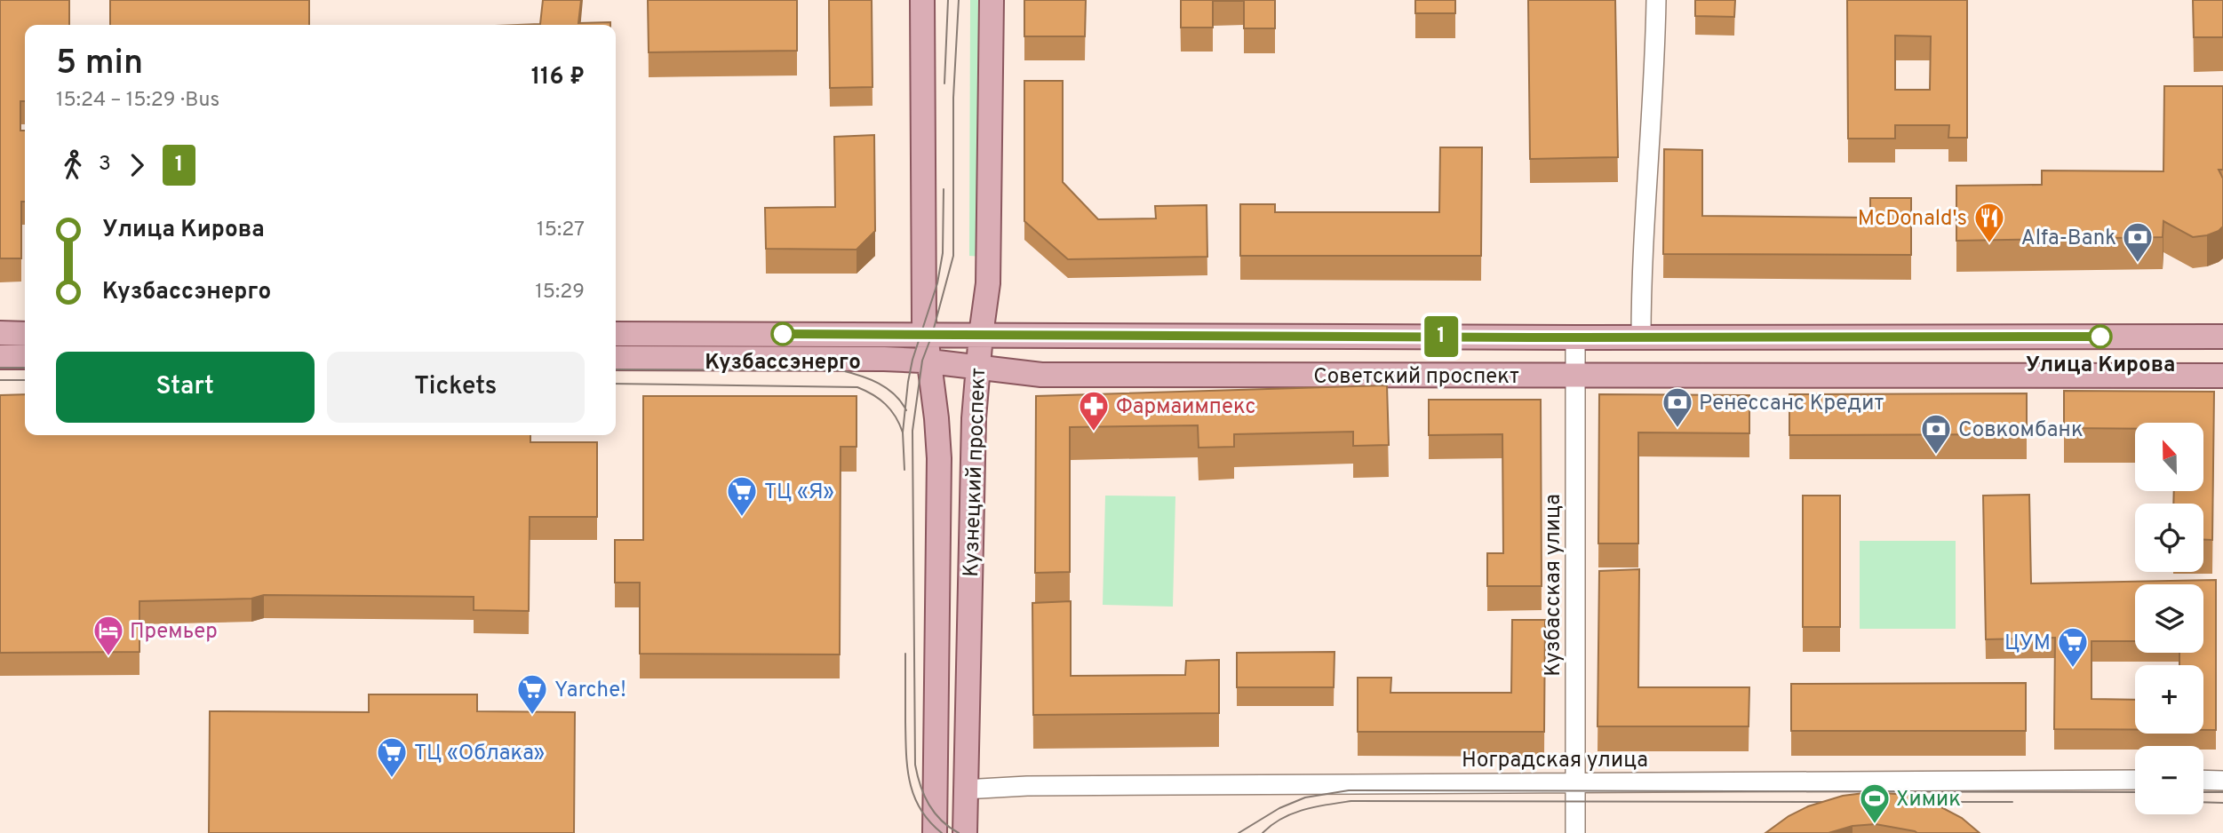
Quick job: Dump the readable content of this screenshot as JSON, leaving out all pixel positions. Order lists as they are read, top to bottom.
{
  "streets": {
    "main road": ["Советский проспект", "Кузнецкий проспект"],
    "street": ["Кузбасская улица", "Ноградская улица"]
  },
  "crossings": [
    ["Советский проспект", "Кузнецкий проспект"],
    ["Советский проспект", "Кузбасская улица"],
    ["Кузнецкий проспект", "Ноградская улица"],
    ["Кузбасская улица", "Ноградская улица"]
  ],
  "places": {
    "restaurant": ["McDonald's"],
    "bank": ["Alfa-Bank", "Ренессанс Кредит", "Совкомбанк"],
    "other": ["Кузбассэнерго", "Улица Кирова"],
    "pharmacy": ["Фармаимпекс"],
    "supermarket": [
      "ТЦ «Я»",
      "ЦУМ",
      "Yarche!",
      "ТЦ «Облака»"
    ],
    "hotel": ["Премьер"],
    "sports": ["Химик"]
  },
  "lines": ["bus line 1"],
  "north": "top",
  "page": {
    "on_map": "1",
    "heading": ["5 min", "15:24 – 15:29 · Bus", "116 ₽"],
    "legs": ["3", "1"],
    "list": [
      {
        "name": "Улица Кирова",
        "value": "15:27"
      },
      {
        "name": "Кузбассэнерго",
        "value": "15:29"
      }
    ],
    "buttons": ["Start", "Tickets"],
    "map_buttons": ["+", "−"]
  }
}
